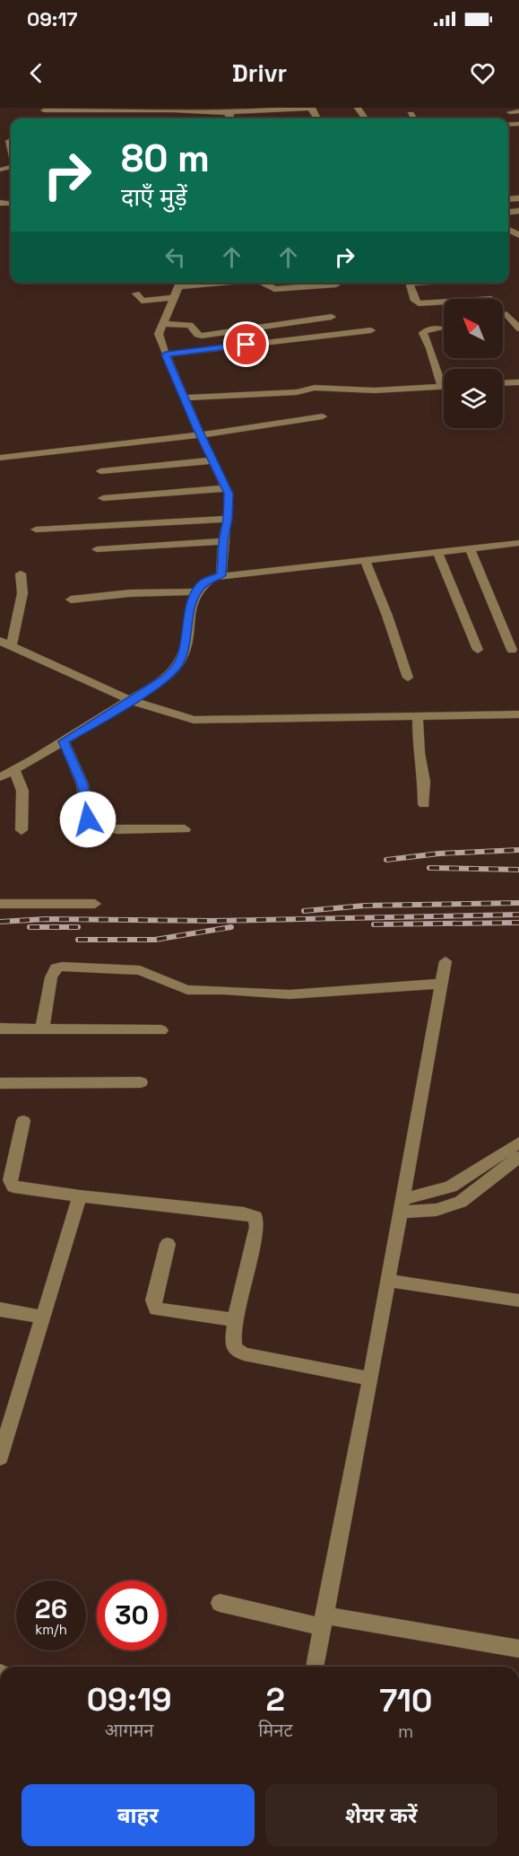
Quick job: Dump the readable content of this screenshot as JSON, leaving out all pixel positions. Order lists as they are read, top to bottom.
{
  "north": "top left",
  "page": {
    "status": "09:17",
    "header": "Drivr",
    "turn": ["80 m", "दाएँ मुड़ें"],
    "speed": "26 km/h",
    "limit": "30",
    "eta": [
      "09:19",
      "आगमन",
      "2",
      "मिनट",
      "710",
      "m"
    ],
    "buttons": ["बाहर", "शेयर करें"]
  }
}
